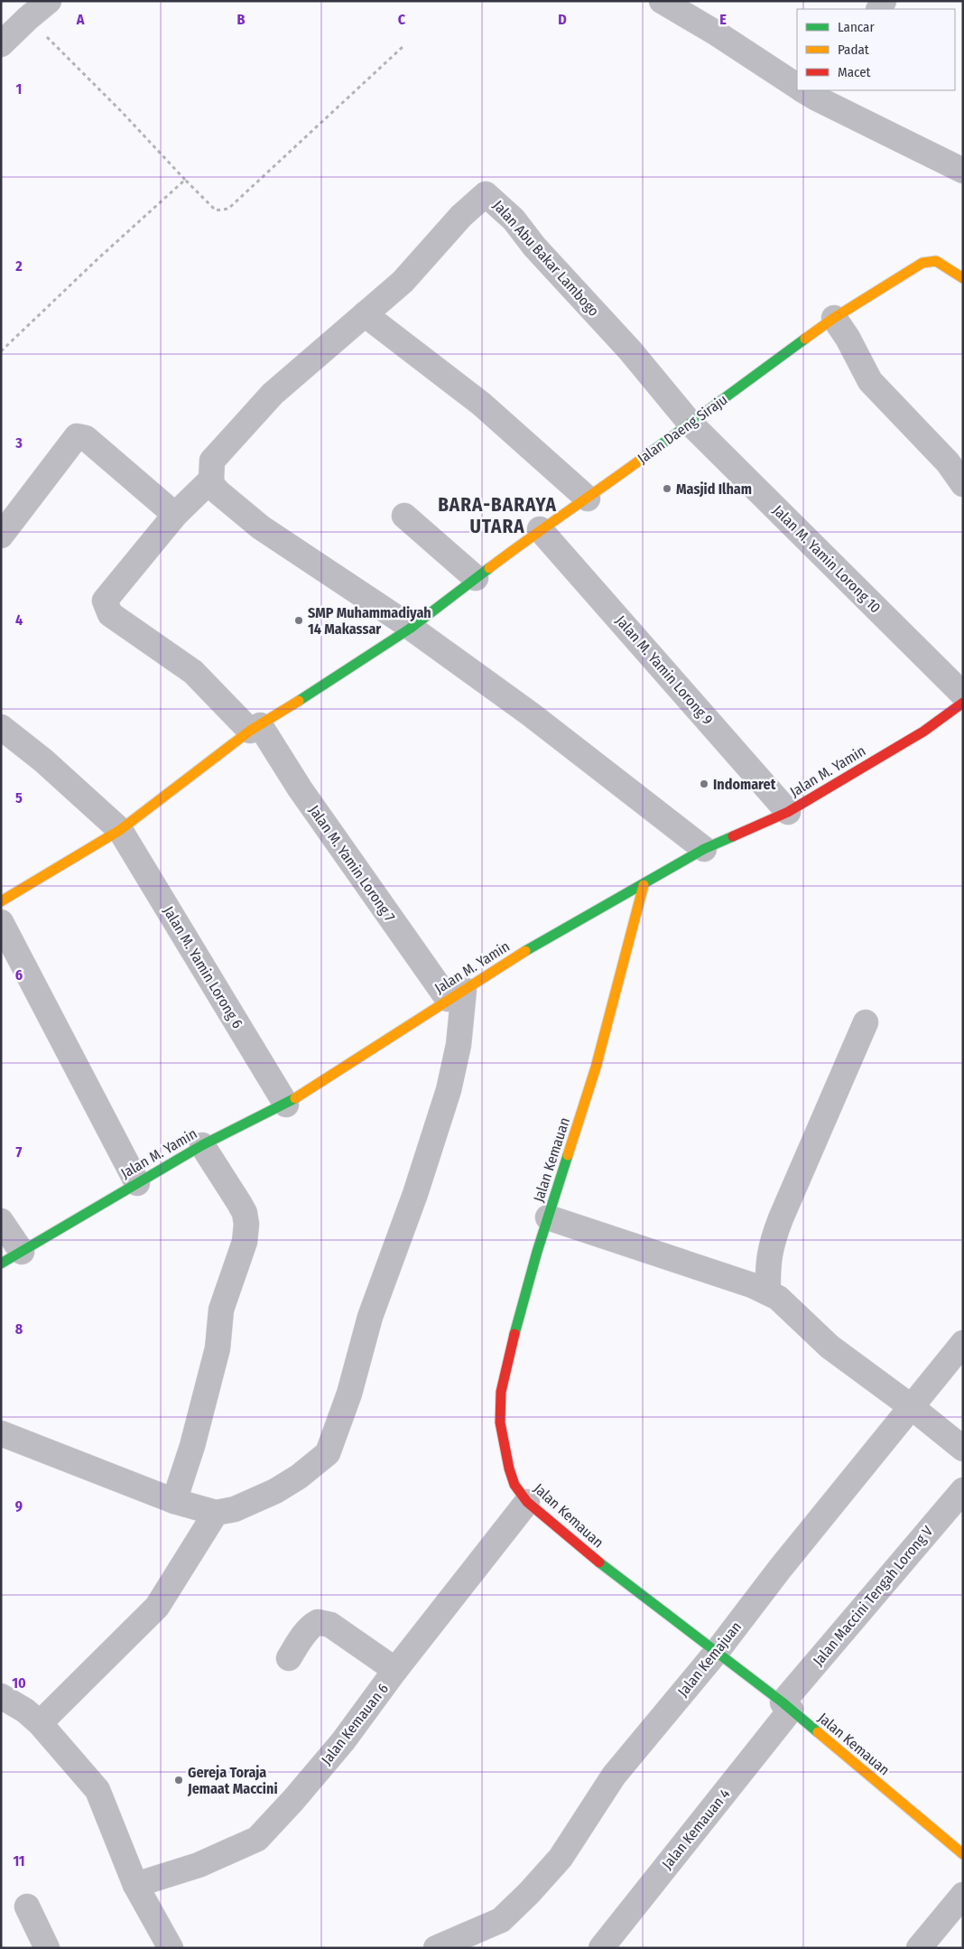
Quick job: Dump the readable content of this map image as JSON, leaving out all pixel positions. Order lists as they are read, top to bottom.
{
  "streets": {
    "street": [
      "Jalan Abu Bakar Lambogo",
      "Jalan Daeng Siraju",
      "Jalan M. Yamin Lorong 10",
      "Jalan M. Yamin Lorong 9",
      "Jalan M. Yamin",
      "Jalan M. Yamin Lorong 7",
      "Jalan M. Yamin Lorong 6",
      "Jalan Kemauan",
      "Jalan Maccini Tengah Lorong V",
      "Jalan Kemajuan",
      "Jalan Kemauan 6",
      "Jalan Kemauan 4"
    ]
  },
  "crossings": [
    ["Jalan Abu Bakar Lambogo", "Jalan Daeng Siraju"],
    ["Jalan Abu Bakar Lambogo", "Jalan M. Yamin Lorong 10"],
    ["Jalan Daeng Siraju", "Jalan M. Yamin Lorong 10"],
    ["Jalan Daeng Siraju", "Jalan M. Yamin Lorong 9"],
    ["Jalan Daeng Siraju", "Jalan M. Yamin Lorong 7"],
    ["Jalan Daeng Siraju", "Jalan M. Yamin Lorong 6"],
    ["Jalan M. Yamin Lorong 9", "Jalan M. Yamin"],
    ["Jalan M. Yamin", "Jalan M. Yamin Lorong 7"],
    ["Jalan M. Yamin", "Jalan M. Yamin Lorong 6"],
    ["Jalan M. Yamin", "Jalan Kemauan"],
    ["Jalan Kemauan", "Jalan Maccini Tengah Lorong V"],
    ["Jalan Kemauan", "Jalan Kemajuan"],
    ["Jalan Kemauan", "Jalan Kemauan 6"],
    ["Jalan Kemauan", "Jalan Kemauan 4"],
    ["Jalan Maccini Tengah Lorong V", "Jalan Kemauan 4"]
  ],
  "districts": ["BARA-BARAYA UTARA"],
  "places": [
    "Masjid Ilham",
    "SMP Muhammadiyah 14 Makassar",
    "Indomaret",
    "Gereja Toraja Jemaat Maccini"
  ],
  "legend": ["Lancar", "Padat", "Macet"],
  "grid": {
    "columns": [
      "A",
      "B",
      "C",
      "D",
      "E"
    ],
    "rows": [
      "1",
      "2",
      "3",
      "4",
      "5",
      "6",
      "7",
      "8",
      "9",
      "10",
      "11"
    ]
  }
}
